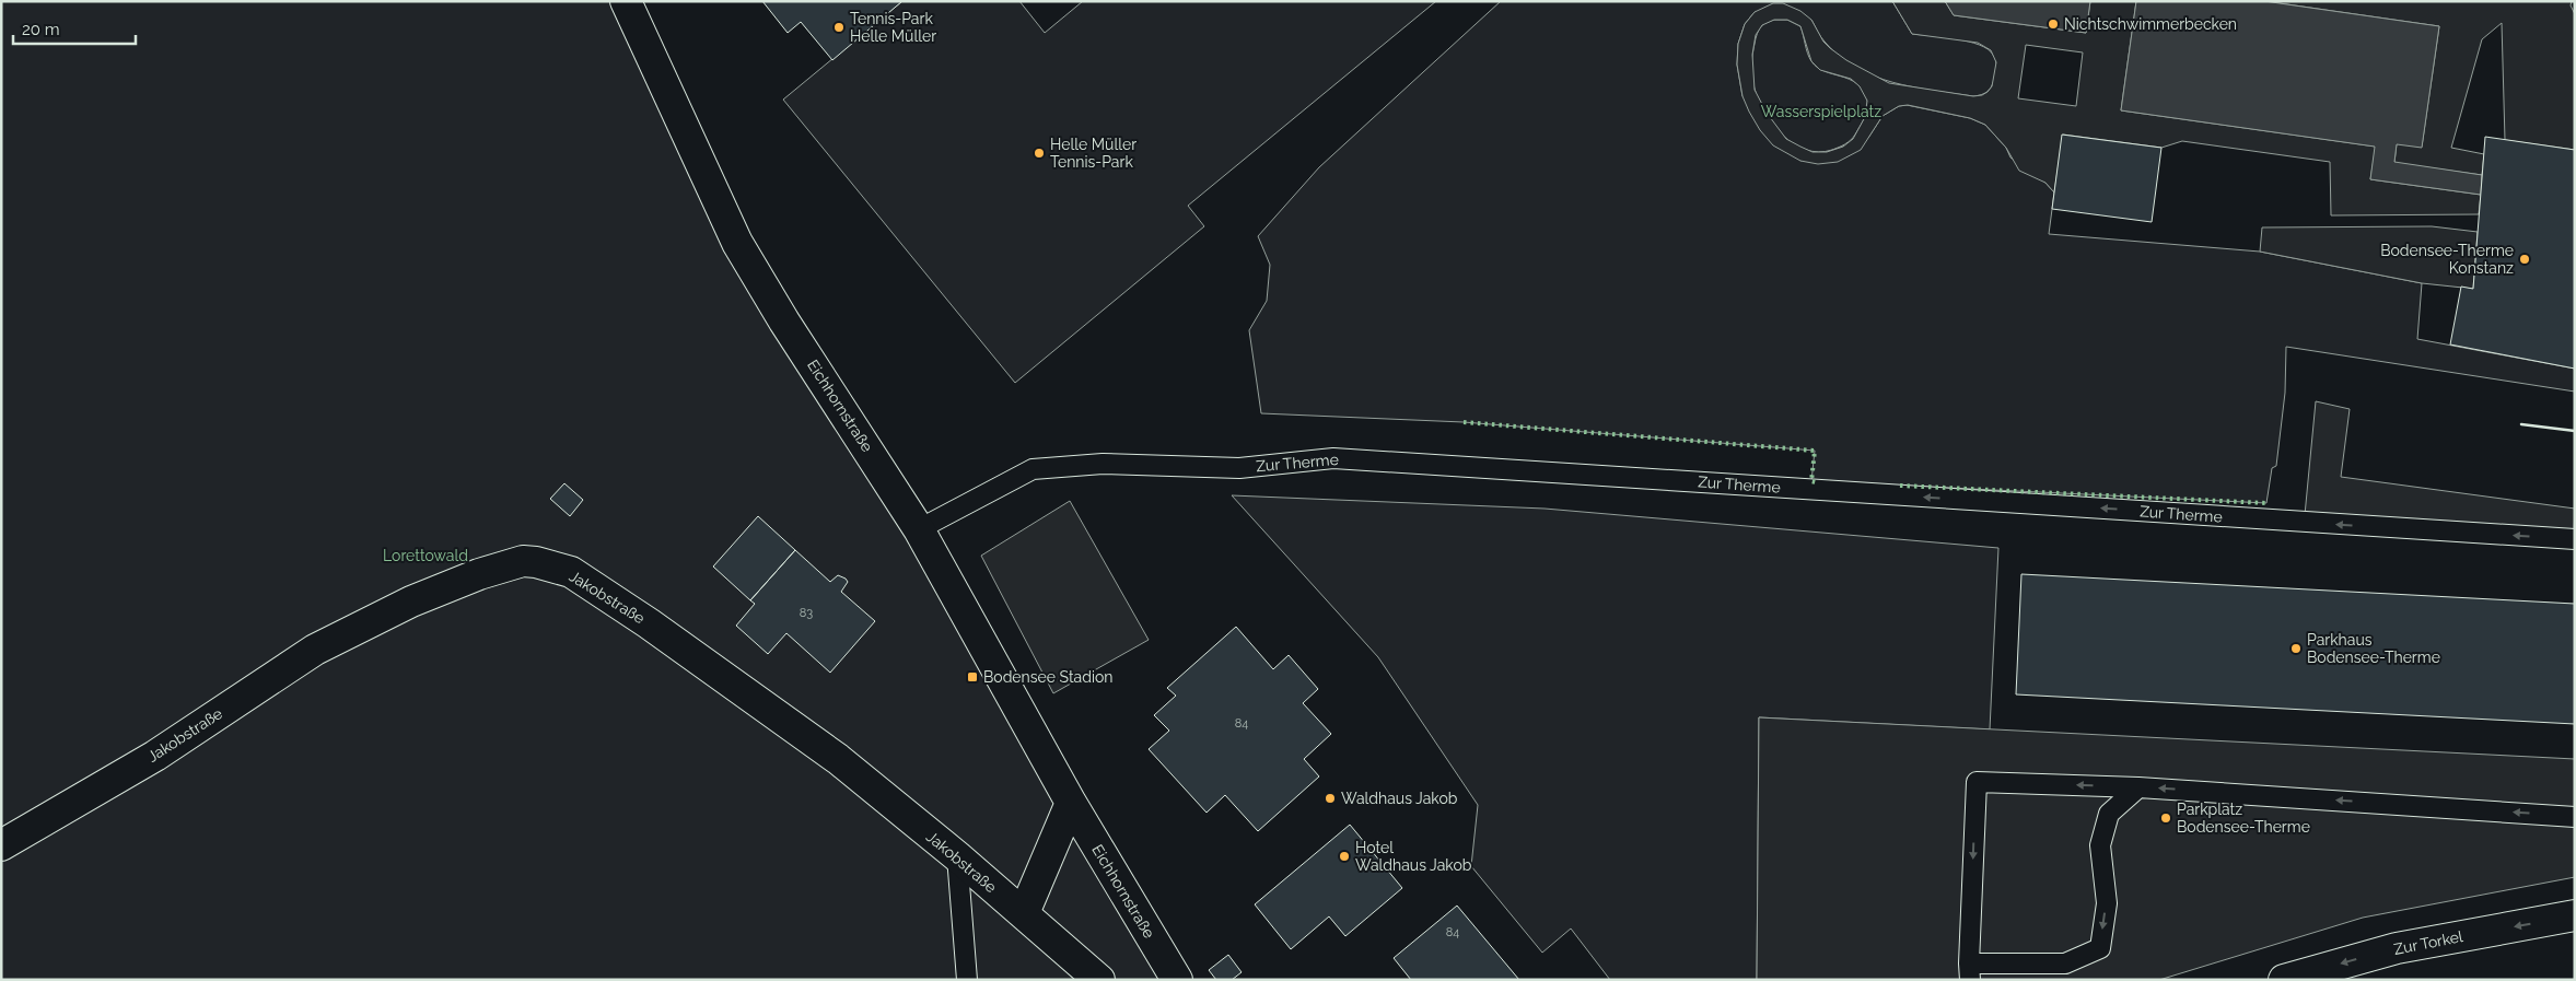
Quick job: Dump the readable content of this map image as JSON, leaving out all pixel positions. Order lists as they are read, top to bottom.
{
  "streets": {
    "street": ["Eichhornstraße", "Jakobstraße", "Zur Torkel"],
    "lane": ["Zur Therme"]
  },
  "crossings": [
    ["Eichhornstraße", "Zur Therme"]
  ],
  "one_way": ["Zur Therme", "Zur Torkel"],
  "parks": ["Wasserspielplatz", "Lorettowald"],
  "places": {
    "other": [
      "Nichtschwimmerbecken",
      "Tennis-Park Helle Müller",
      "Helle Müller Tennis-Park",
      "Bodensee-Therme Konstanz",
      "Parkhaus Bodensee-Therme",
      "Waldhaus Jakob",
      "Parkplatz Bodensee-Therme",
      "Hotel Waldhaus Jakob"
    ],
    "transit": ["Bodensee Stadion"]
  },
  "house_numbers": ["83", "84", "84"],
  "scale_bar": "20 m"
}
